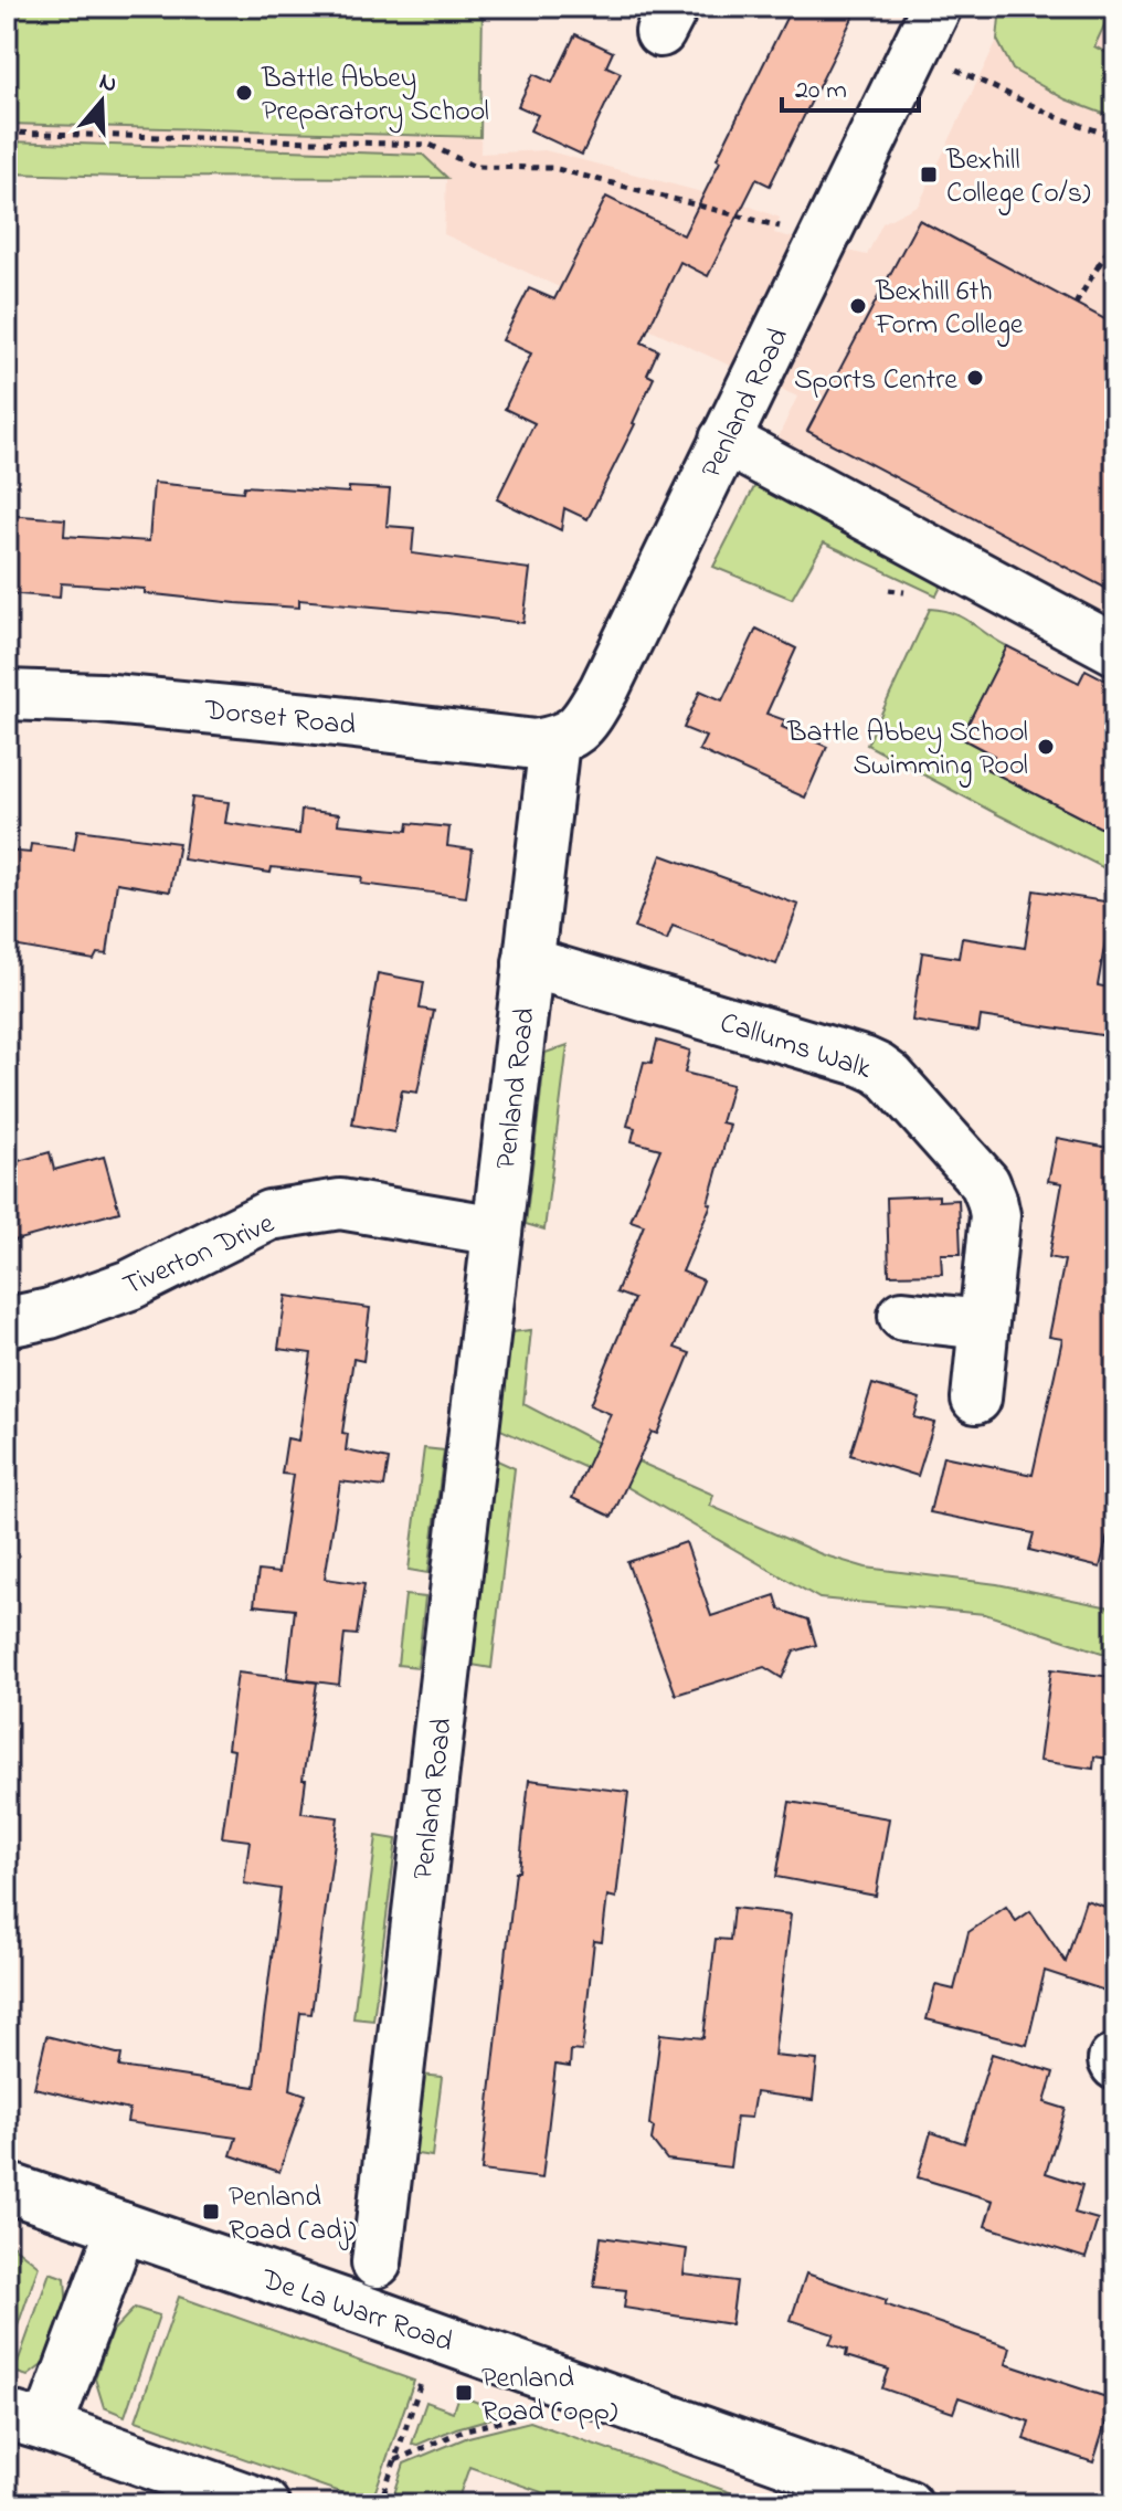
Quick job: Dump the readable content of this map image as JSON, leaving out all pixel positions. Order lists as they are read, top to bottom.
{
  "streets": {
    "main road": [
      "Penland Road",
      "Dorset Road",
      "Callums Walk",
      "Tiverton Drive",
      "De La Warr Road"
    ]
  },
  "crossings": [
    ["Penland Road", "Dorset Road"],
    ["Penland Road", "Callums Walk"],
    ["Penland Road", "Tiverton Drive"]
  ],
  "places": {
    "other": [
      "Battle Abbey Preparatory School",
      "Bexhill 6th Form College",
      "Sports Centre",
      "Battle Abbey School Swimming Pool"
    ],
    "transit": ["Bexhill College (o/s)", "Penland Road (adj)", "Penland Road (opp)"]
  },
  "scale_bar": "20 m",
  "north": "top"
}
